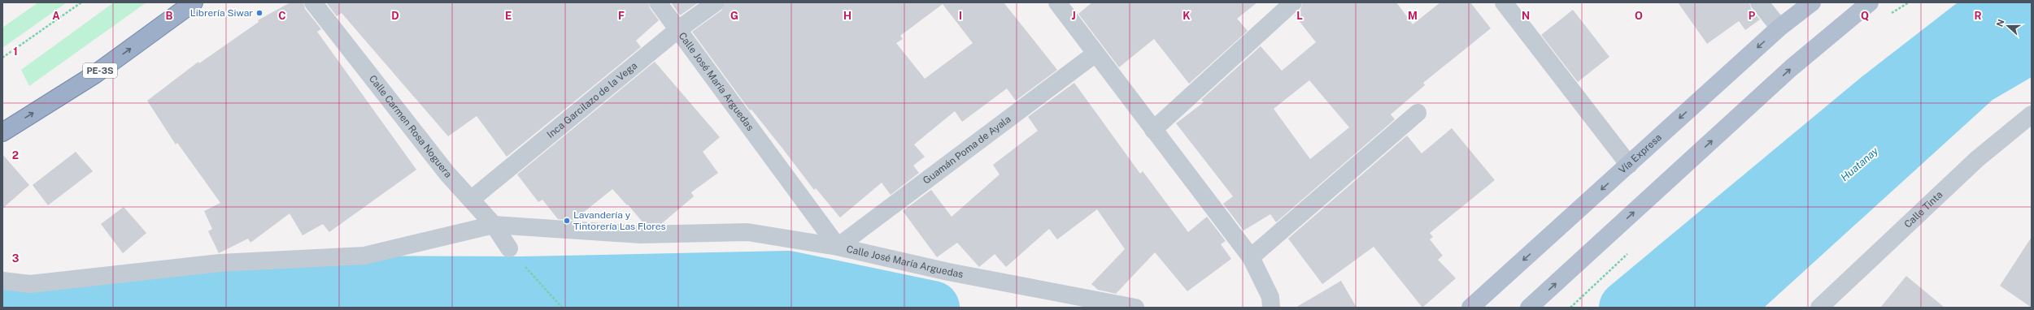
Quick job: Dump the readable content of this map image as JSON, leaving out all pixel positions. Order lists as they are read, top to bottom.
{
  "streets": {
    "highway": ["PE-3S"],
    "main road": ["Vía Expresa"],
    "street": [
      "Calle José María Arguedas",
      "Inca Garcilazo de la Vega",
      "Calle Carmen Rosa Noguera",
      "Guamán Poma de Ayala",
      "Calle Tinta"
    ]
  },
  "crossings": [
    ["Calle José María Arguedas", "Inca Garcilazo de la Vega"],
    ["Calle José María Arguedas", "Guamán Poma de Ayala"],
    ["Inca Garcilazo de la Vega", "Calle Carmen Rosa Noguera"]
  ],
  "water": ["Huatanay"],
  "places": ["Librería Siwar", "Lavandería y Tintorería Las Flores"],
  "north": "left",
  "grid": {
    "columns": [
      "A",
      "B",
      "C",
      "D",
      "E",
      "F",
      "G",
      "H",
      "I",
      "J",
      "K",
      "L",
      "M",
      "N",
      "O",
      "P",
      "Q",
      "R"
    ],
    "rows": ["1", "2", "3"]
  }
}
